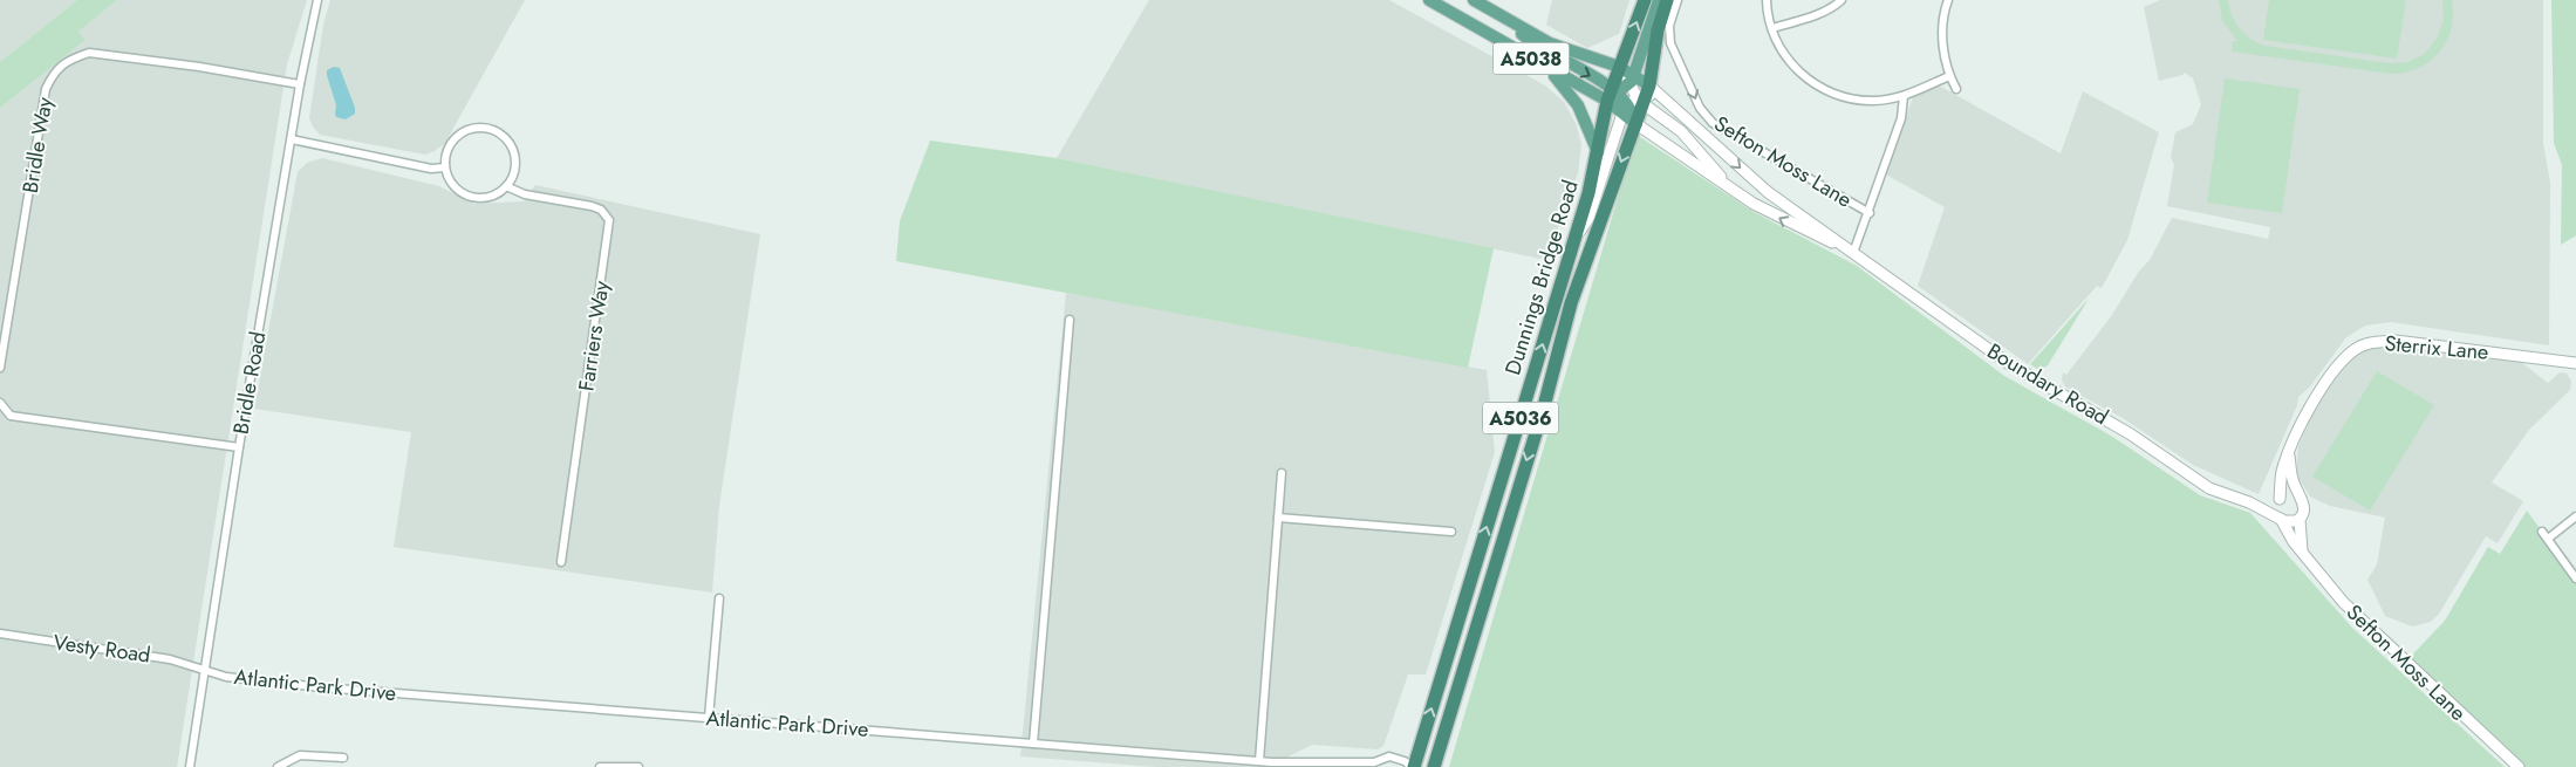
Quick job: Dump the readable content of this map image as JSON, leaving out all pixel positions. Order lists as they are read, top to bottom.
{
  "streets": {
    "highway": ["Dunnings Bridge Road", "A5036"],
    "main road": ["A5038"],
    "street": [
      "Bridle Way",
      "Sefton Moss Lane",
      "Farriers Way",
      "Sterrix Lane",
      "Bridle Road",
      "Boundary Road",
      "Vesty Road",
      "Atlantic Park Drive"
    ]
  },
  "crossings": [
    ["A5038", "Dunnings Bridge Road"],
    ["A5038", "A5036"],
    ["Bridle Way", "Bridle Road"],
    ["Sefton Moss Lane", "Sterrix Lane"],
    ["Sefton Moss Lane", "Boundary Road"],
    ["Dunnings Bridge Road", "Boundary Road"],
    ["Dunnings Bridge Road", "A5036"],
    ["Dunnings Bridge Road", "Atlantic Park Drive"],
    ["Sterrix Lane", "Boundary Road"],
    ["Bridle Road", "Vesty Road"],
    ["Bridle Road", "Atlantic Park Drive"],
    ["Boundary Road", "A5036"],
    ["Vesty Road", "Atlantic Park Drive"]
  ]
}
